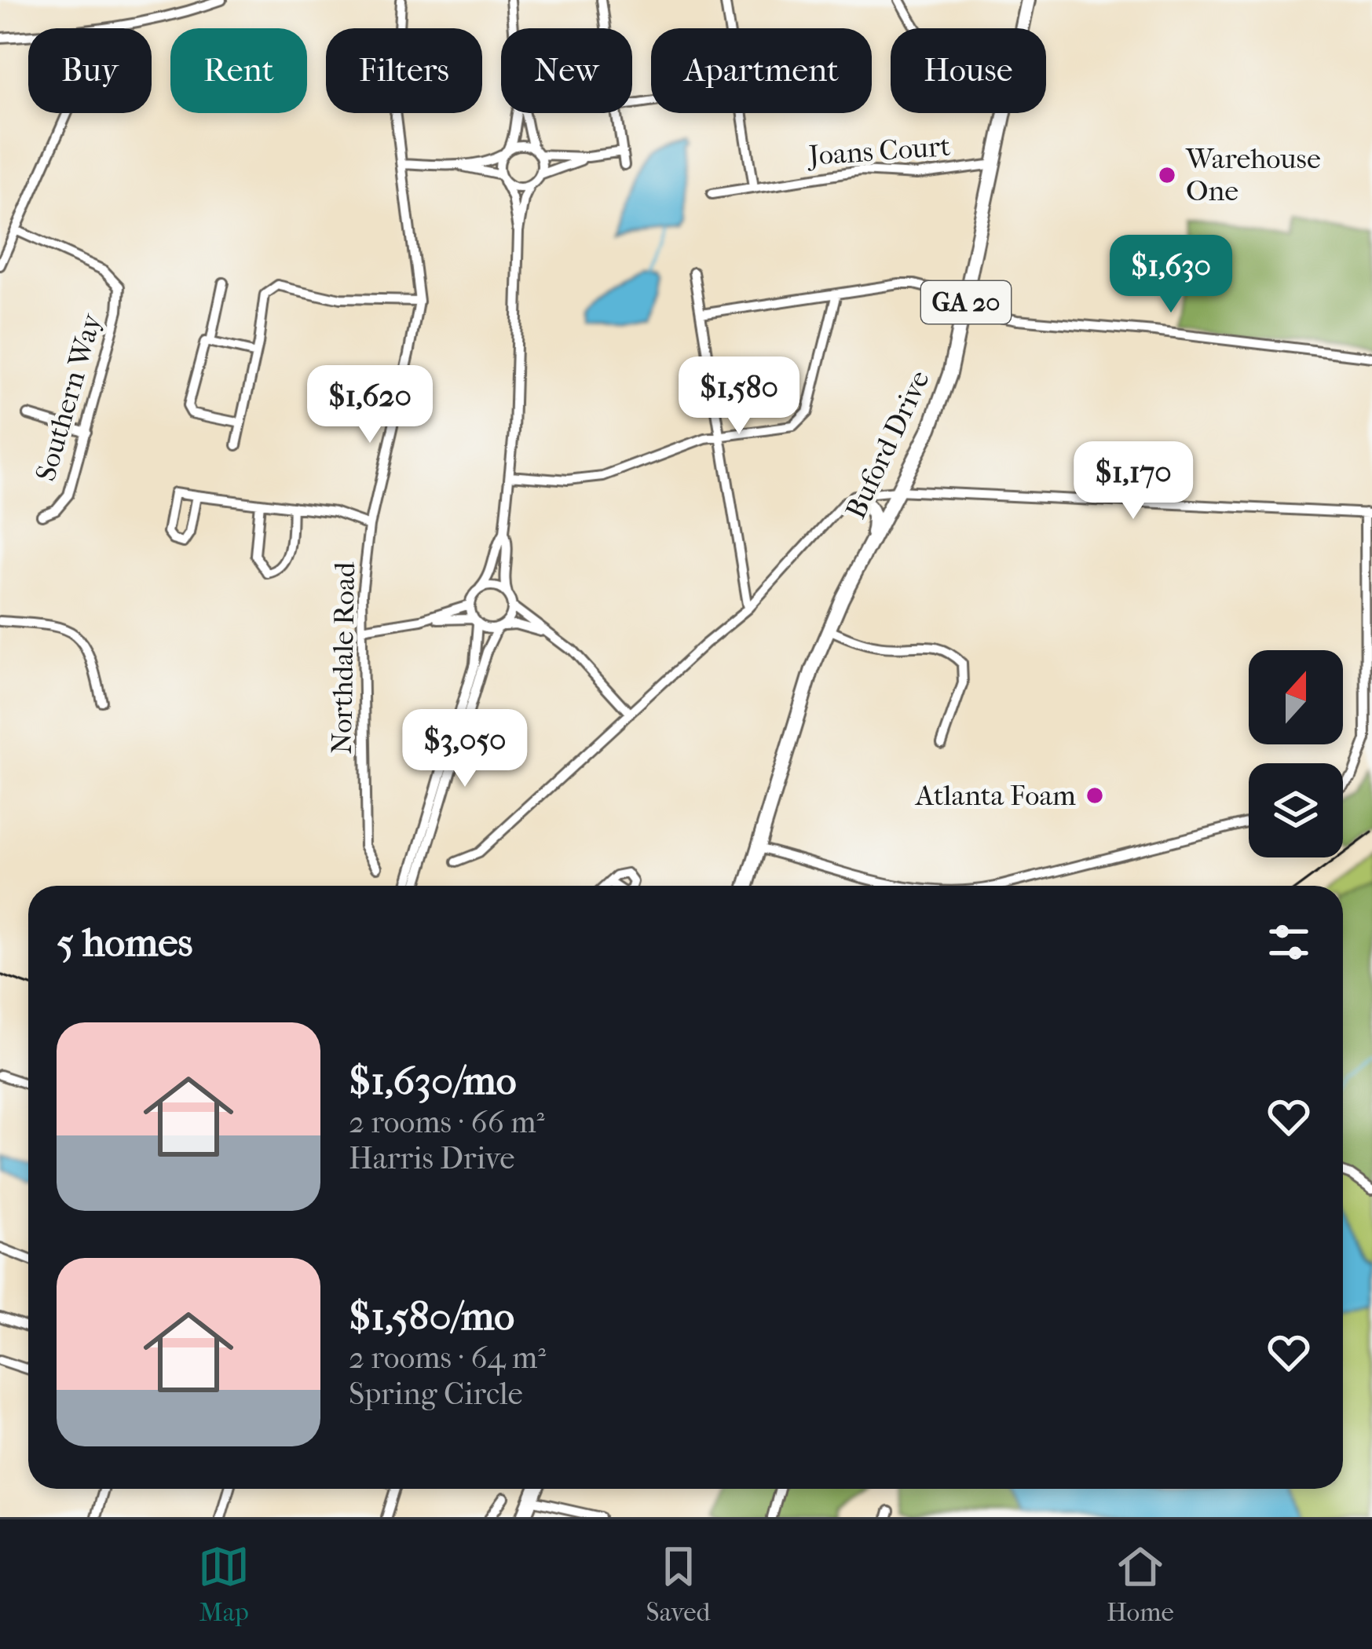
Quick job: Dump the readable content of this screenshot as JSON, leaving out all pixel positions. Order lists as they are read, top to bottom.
{
  "streets": {
    "highway": ["GA 20", "Buford Drive"],
    "street": ["Joans Court", "Southern Way", "Northdale Road"]
  },
  "crossings": [
    ["Joans Court", "Buford Drive"]
  ],
  "places": ["Warehouse One", "Atlanta Foam"],
  "north": "top",
  "page": {
    "chip": [
      "Buy",
      "Rent",
      "Filters",
      "New",
      "Apartment",
      "House"
    ],
    "price": [
      "$1,630",
      "$1,580",
      "$1,620",
      "$1,170",
      "$3,050"
    ],
    "heading": "5 homes",
    "list": [
      {
        "name": "$1,630/mo",
        "note": "2 rooms · 66 m² · Harris Drive"
      },
      {
        "name": "$1,580/mo",
        "note": "2 rooms · 64 m² · Spring Circle"
      }
    ],
    "tabs": ["Map", "Saved", "Home"]
  }
}
